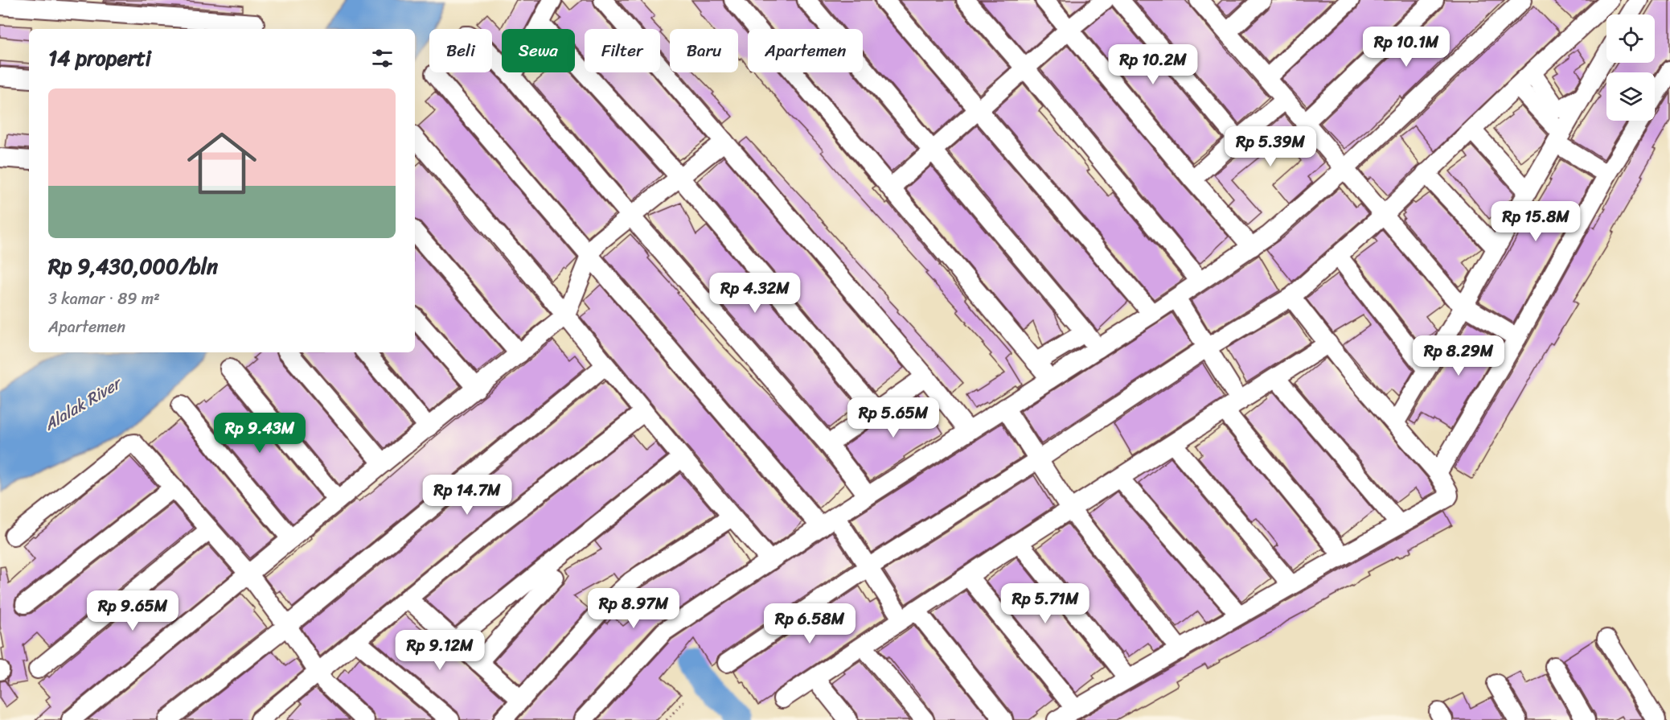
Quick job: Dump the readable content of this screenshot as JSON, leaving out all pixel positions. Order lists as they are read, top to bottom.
{
  "water": ["Alalak River"],
  "page": {
    "price": [
      "Rp 10.1M",
      "Rp 10.2M",
      "Rp 5.39M",
      "Rp 15.8M",
      "Rp 4.32M",
      "Rp 8.29M",
      "Rp 5.65M",
      "Rp 9.43M",
      "Rp 14.7M",
      "Rp 5.71M",
      "Rp 8.97M",
      "Rp 9.65M",
      "Rp 6.58M",
      "Rp 9.12M"
    ],
    "chip": [
      "Beli",
      "Sewa",
      "Filter",
      "Baru",
      "Apartemen"
    ],
    "heading": "14 properti",
    "list": [
      {
        "name": "Rp 9,430,000/bln",
        "note": "3 kamar · 89 m² · Apartemen"
      }
    ]
  }
}
